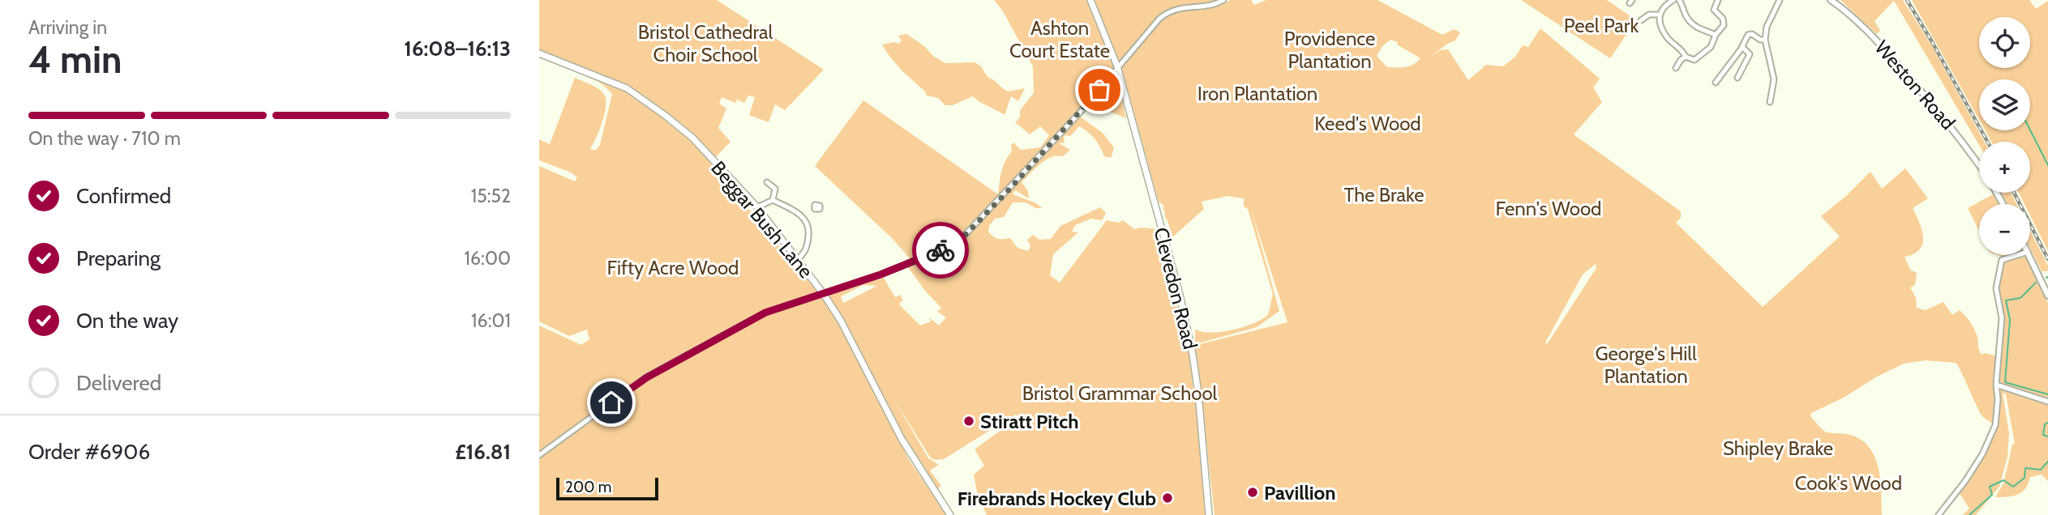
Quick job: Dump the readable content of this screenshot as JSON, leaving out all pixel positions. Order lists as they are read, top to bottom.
{
  "streets": {
    "main road": ["Beggar Bush Lane", "Clevedon Road"],
    "street": ["Weston Road"]
  },
  "parks": [
    "Peel Park",
    "Ashton Court Estate",
    "Bristol Cathedral Choir School",
    "Providence Plantation",
    "Iron Plantation",
    "Keed's Wood",
    "The Brake",
    "Fenn's Wood",
    "Fifty Acre Wood",
    "George's Hill Plantation",
    "Bristol Grammar School",
    "Shipley Brake",
    "Cook's Wood"
  ],
  "places": ["Stiratt Pitch", "Pavillion", "Firebrands Hockey Club"],
  "scale_bar": "200 m",
  "page": {
    "heading": ["4 min", "Arriving in", "16:08–16:13"],
    "panel": ["Order #6906", "£16.81"],
    "map_buttons": ["+", "−"],
    "bar": "On the way · 710 m",
    "list": [
      ["Confirmed", "15:52"],
      ["Preparing", "16:00"],
      ["On the way", "16:01"],
      "Delivered"
    ],
    "scale": "200 m"
  }
}
